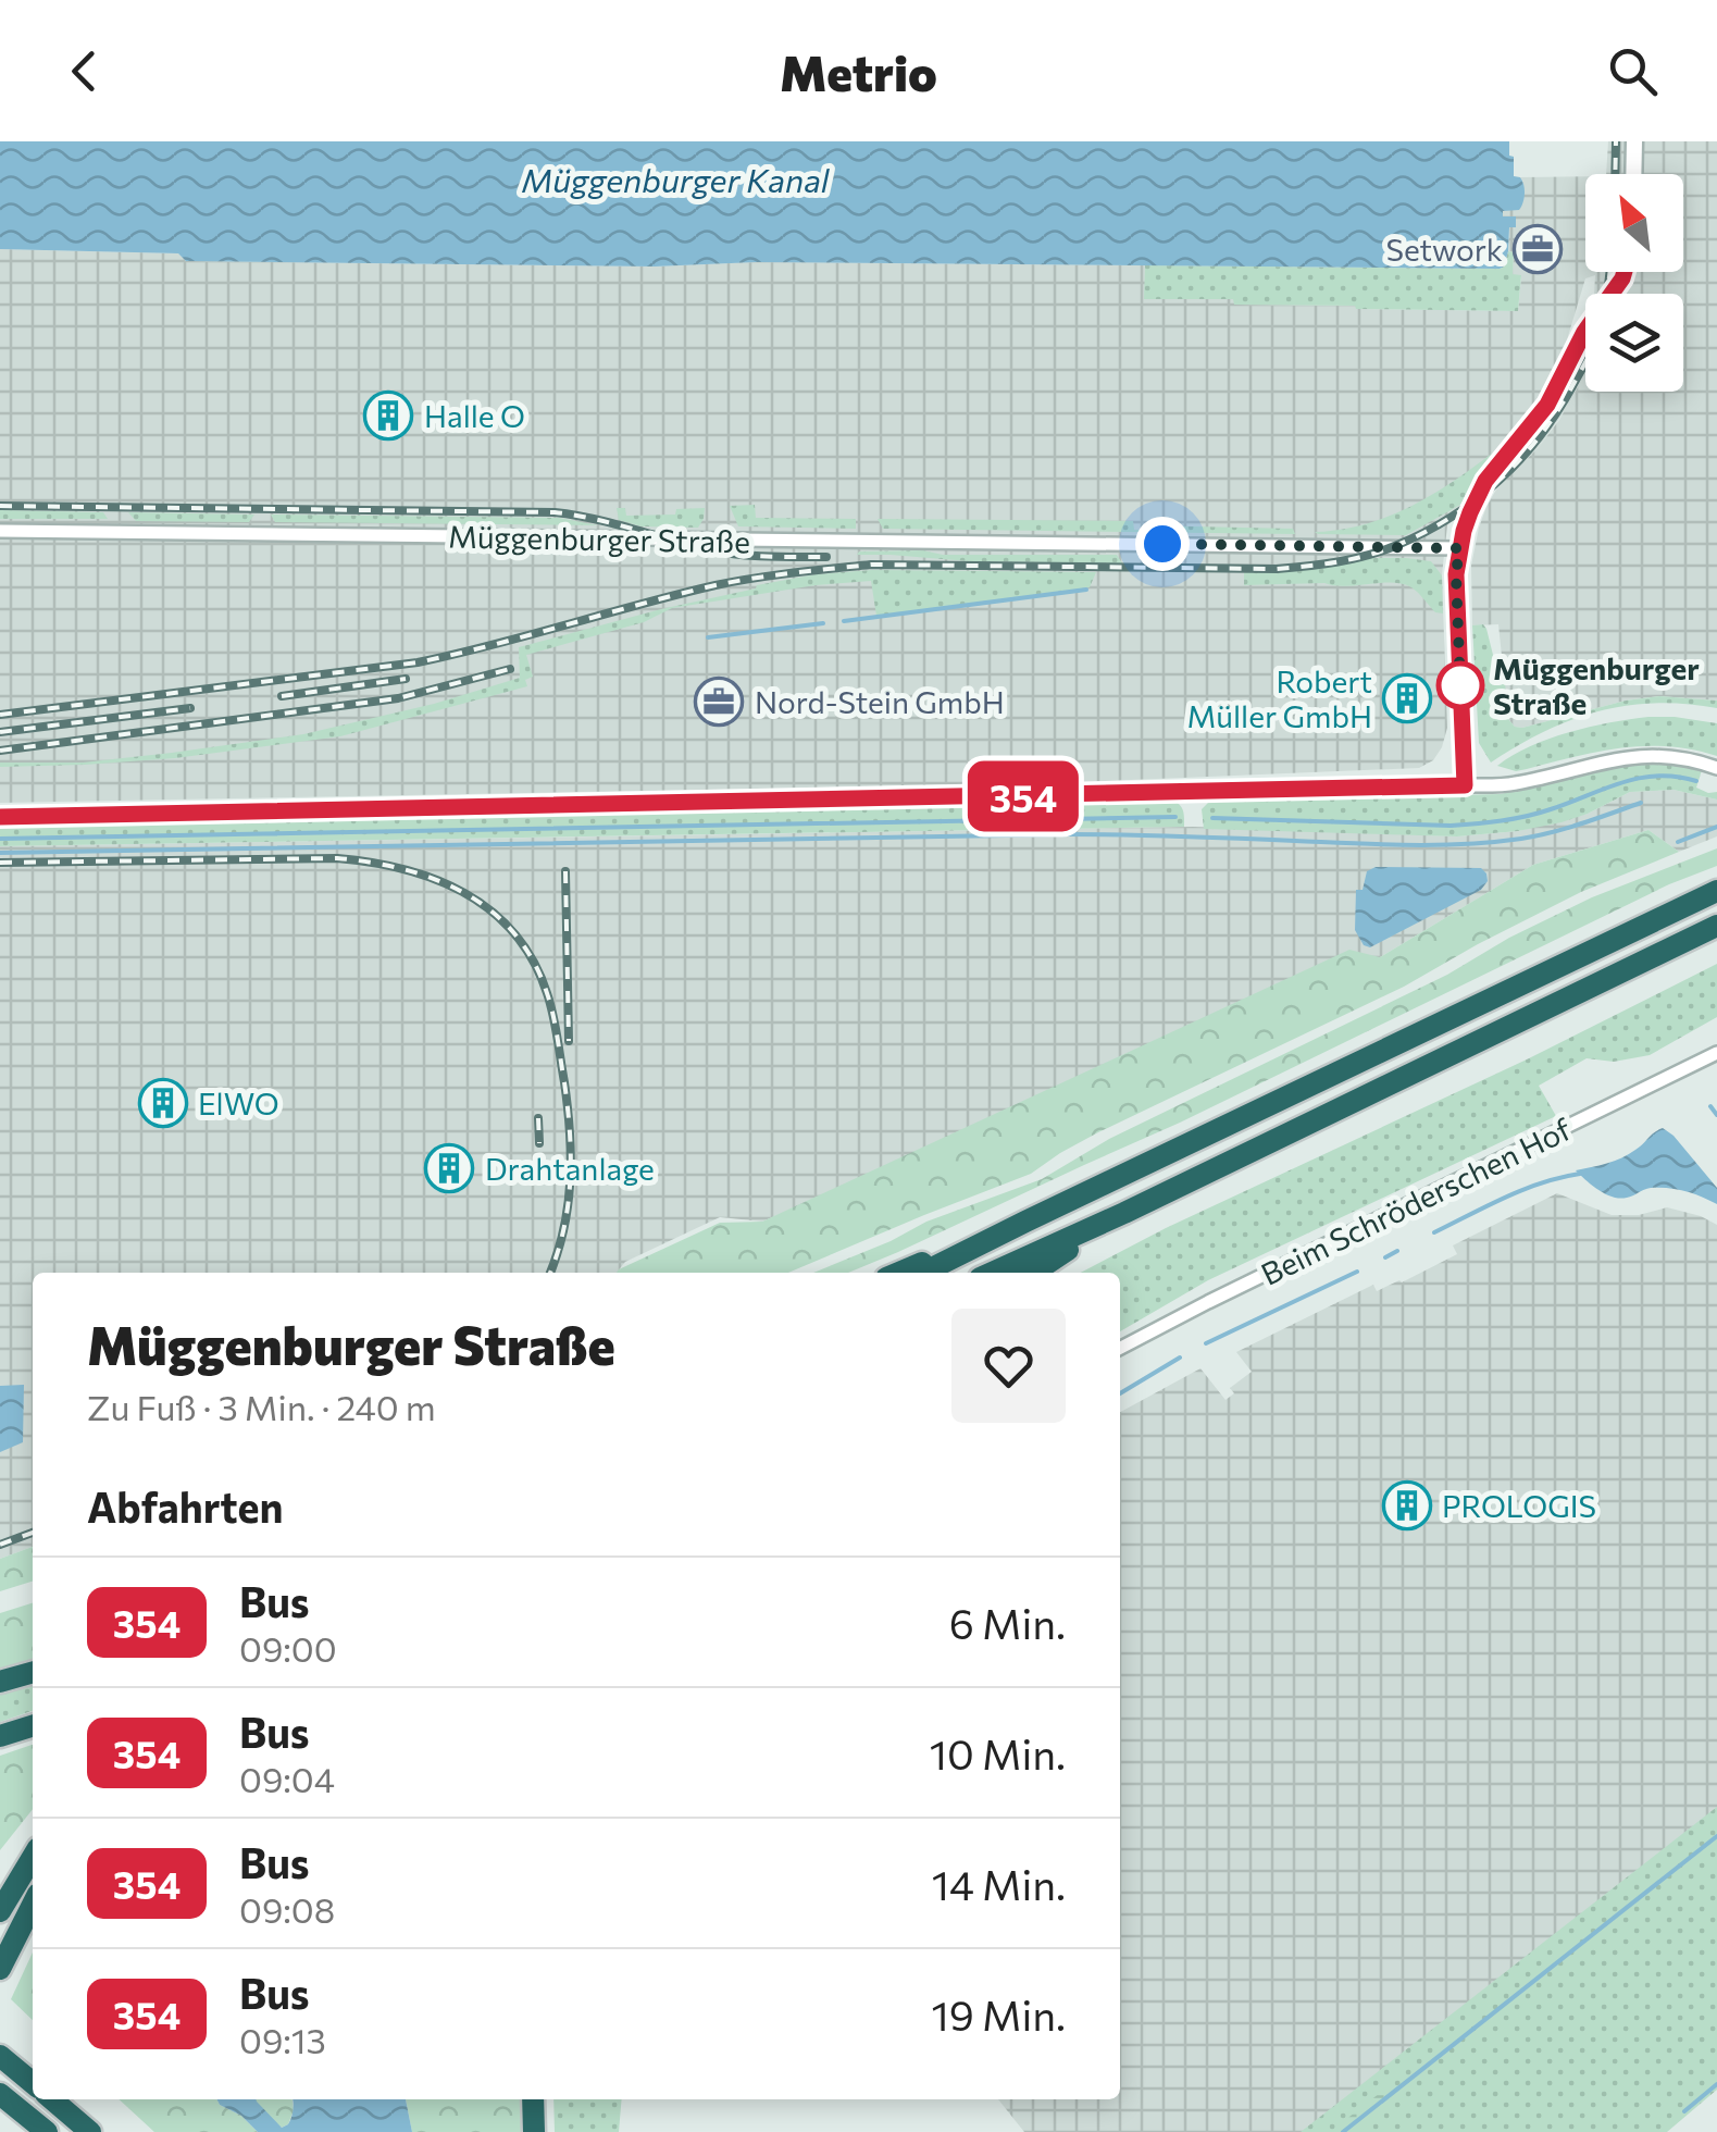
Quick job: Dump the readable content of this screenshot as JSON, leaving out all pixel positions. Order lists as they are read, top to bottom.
{
  "streets": {
    "street": ["Müggenburger Straße", "Beim Schröderschen Hof"]
  },
  "water": ["Müggenburger Kanal"],
  "places": {
    "office": ["Setwork", "Nord-Stein GmbH"],
    "building": [
      "Halle O",
      "Robert Müller GmbH",
      "ElWO",
      "Drahtanlage",
      "PROLOGIS"
    ],
    "other": ["Müggenburger Straße"]
  },
  "lines": ["bus line 354"],
  "north": "top left",
  "page": {
    "header": "Metrio",
    "on_map": "354",
    "heading": [
      ["Müggenburger Straße", "Zu Fuß · 3 Min. · 240 m"],
      "Abfahrten"
    ],
    "list": [
      {
        "mark": "354",
        "name": "Bus",
        "note": "09:00",
        "value": "6 Min."
      },
      {
        "mark": "354",
        "name": "Bus",
        "note": "09:04",
        "value": "10 Min."
      },
      {
        "mark": "354",
        "name": "Bus",
        "note": "09:08",
        "value": "14 Min."
      },
      {
        "mark": "354",
        "name": "Bus",
        "note": "09:13",
        "value": "19 Min."
      }
    ]
  }
}
